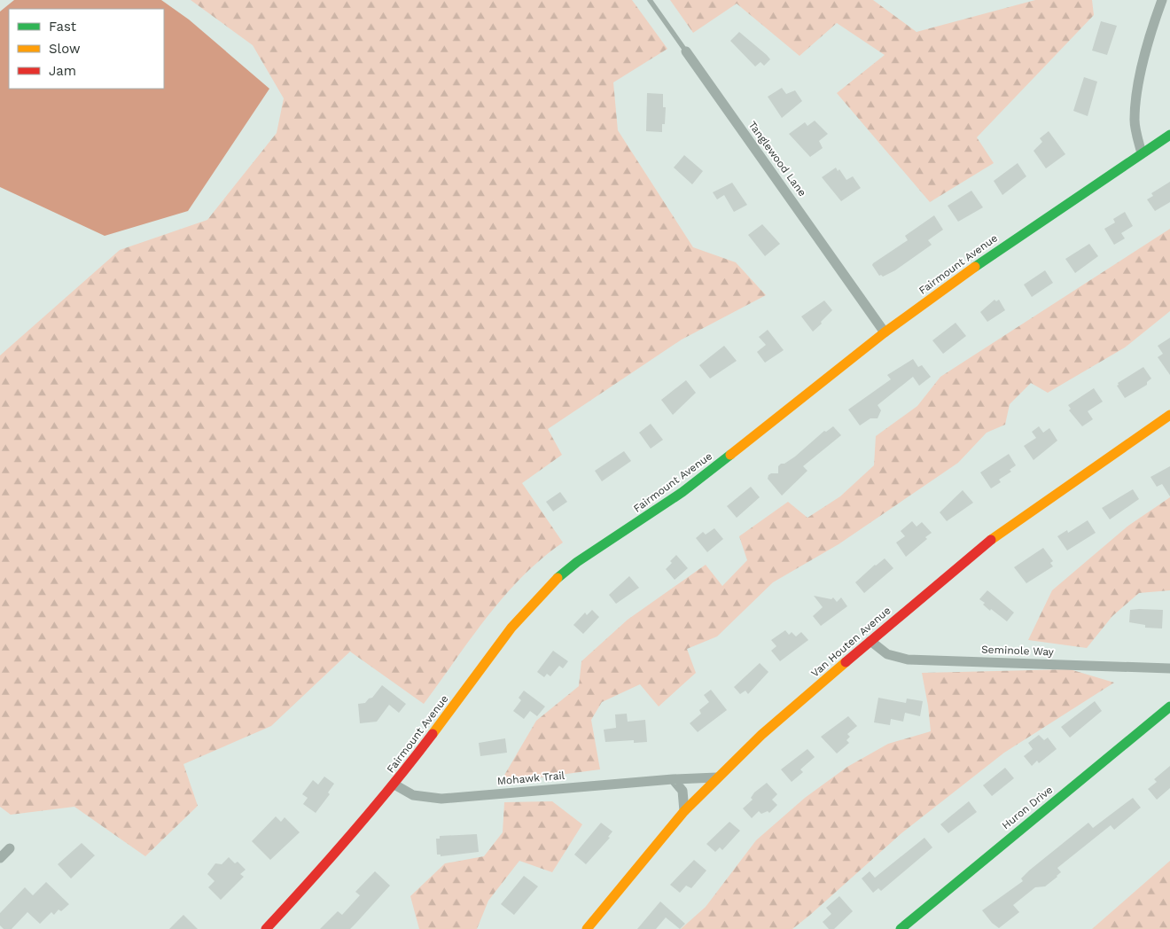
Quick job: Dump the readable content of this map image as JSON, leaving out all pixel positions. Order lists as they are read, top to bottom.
{
  "streets": {
    "main road": ["Fairmount Avenue", "Van Houten Avenue", "Huron Drive"],
    "street": ["Tanglewood Lane", "Seminole Way", "Mohawk Trail"]
  },
  "crossings": [
    ["Tanglewood Lane", "Fairmount Avenue"],
    ["Fairmount Avenue", "Mohawk Trail"],
    ["Van Houten Avenue", "Seminole Way"],
    ["Van Houten Avenue", "Mohawk Trail"]
  ],
  "legend": ["Fast", "Slow", "Jam"]
}
